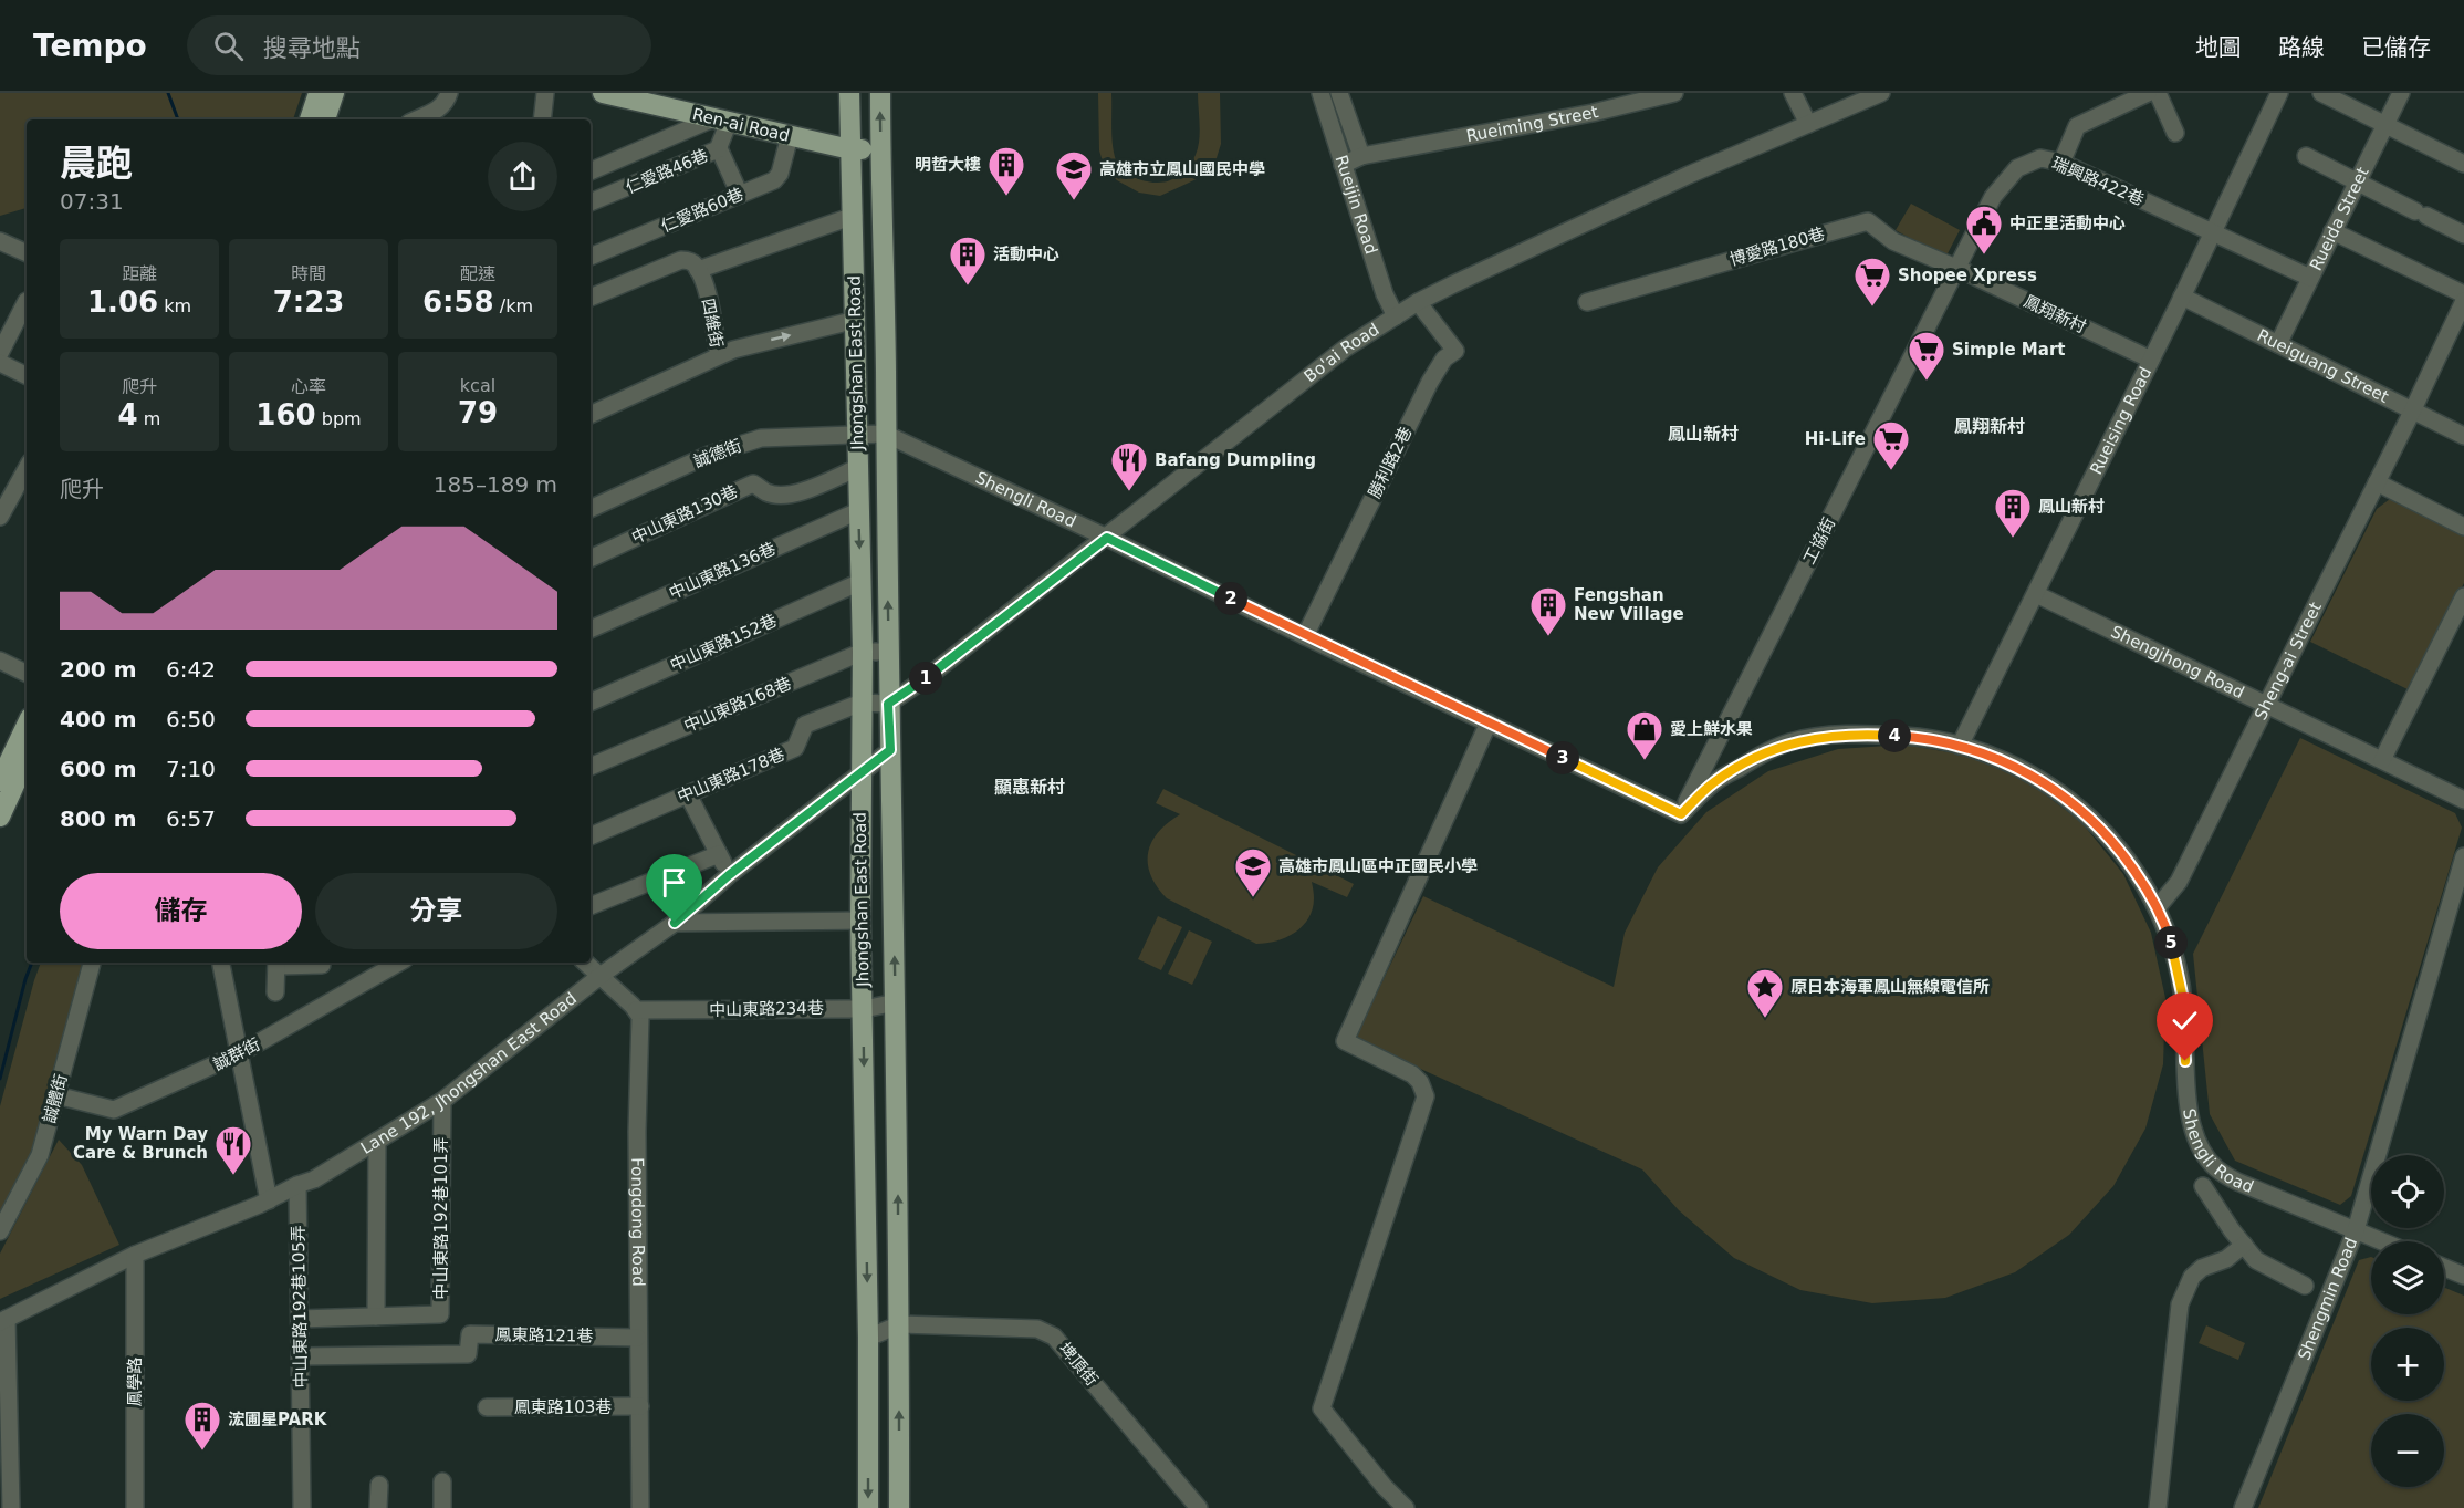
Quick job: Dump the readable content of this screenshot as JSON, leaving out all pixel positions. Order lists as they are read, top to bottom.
{
  "streets": {
    "main road": ["Ren-ai Road", "Jhongshan East Road"],
    "street": [
      "Rueiming Street",
      "仁愛路46巷",
      "瑞興路422巷",
      "Rueijin Road",
      "仁愛路60巷",
      "Rueida Street",
      "博愛路180巷",
      "鳳翔新村",
      "四維街",
      "Bo'ai Road",
      "Rueiguang Street",
      "Rueising Road",
      "誠德街",
      "勝利路2巷",
      "Shengli Road",
      "中山東路130巷",
      "工協街",
      "中山東路136巷",
      "中山東路152巷",
      "Shengjhong Road",
      "Sheng-ai Street",
      "中山東路168巷",
      "中山東路178巷",
      "中山東路234巷",
      "誠群街",
      "Lane 192, Jhongshan East Road",
      "誠體街",
      "中山東路192巷101弄",
      "Fongdong Road",
      "Shengmin Road",
      "中山東路192巷105弄",
      "鳳東路121巷",
      "埤頂街",
      "鳳學路",
      "鳳東路103巷"
    ]
  },
  "crossings": [
    ["Rueiming Street", "Rueijin Road"],
    ["Ren-ai Road", "仁愛路46巷"],
    ["Ren-ai Road", "仁愛路60巷"],
    ["Ren-ai Road", "Jhongshan East Road"],
    ["瑞興路422巷", "Rueida Street"],
    ["瑞興路422巷", "博愛路180巷"],
    ["瑞興路422巷", "鳳翔新村"],
    ["瑞興路422巷", "Rueising Road"],
    ["瑞興路422巷", "工協街"],
    ["Rueijin Road", "Bo'ai Road"],
    ["Rueida Street", "Rueiguang Street"],
    ["博愛路180巷", "鳳翔新村"],
    ["博愛路180巷", "工協街"],
    ["鳳翔新村", "Rueising Road"],
    ["鳳翔新村", "工協街"],
    ["Bo'ai Road", "Jhongshan East Road"],
    ["Bo'ai Road", "勝利路2巷"],
    ["Bo'ai Road", "Shengli Road"],
    ["Jhongshan East Road", "誠德街"],
    ["Jhongshan East Road", "Shengli Road"],
    ["Jhongshan East Road", "中山東路130巷"],
    ["Jhongshan East Road", "中山東路136巷"],
    ["Jhongshan East Road", "中山東路152巷"],
    ["Jhongshan East Road", "中山東路168巷"],
    ["Jhongshan East Road", "中山東路178巷"],
    ["Jhongshan East Road", "中山東路234巷"],
    ["Jhongshan East Road", "Lane 192, Jhongshan East Road"],
    ["Jhongshan East Road", "埤頂街"],
    ["Rueiguang Street", "Rueising Road"],
    ["Rueiguang Street", "Sheng-ai Street"],
    ["Rueising Road", "Shengli Road"],
    ["Rueising Road", "Shengjhong Road"],
    ["誠德街", "Shengli Road"],
    ["勝利路2巷", "Shengli Road"],
    ["Shengli Road", "工協街"],
    ["Shengli Road", "Sheng-ai Street"],
    ["Shengli Road", "Shengmin Road"],
    ["Shengjhong Road", "Sheng-ai Street"],
    ["中山東路234巷", "Fongdong Road"],
    ["誠群街", "誠體街"],
    ["Lane 192, Jhongshan East Road", "中山東路192巷101弄"],
    ["Lane 192, Jhongshan East Road", "中山東路192巷105弄"],
    ["Lane 192, Jhongshan East Road", "鳳學路"],
    ["中山東路192巷101弄", "中山東路192巷105弄"],
    ["Fongdong Road", "鳳東路121巷"],
    ["Fongdong Road", "鳳東路103巷"],
    ["中山東路192巷105弄", "鳳東路121巷"]
  ],
  "districts": ["鳳翔新村", "鳳山新村", "顯惠新村"],
  "places": {
    "building": [
      "明哲大樓",
      "活動中心",
      "鳳山新村",
      "Fengshan New Village",
      "浤圃星PARK"
    ],
    "school or university": ["高雄市立鳳山國民中學", "高雄市鳳山區中正國民小學"],
    "public building": ["中正里活動中心"],
    "supermarket": ["Shopee Xpress", "Simple Mart", "Hi-Life"],
    "restaurant": ["Bafang Dumpling", "My Warn Day Care & Brunch"],
    "shop": ["愛上鮮水果"],
    "place": ["原日本海軍鳳山無線電信所"]
  },
  "page": {
    "header": "Tempo",
    "search": "搜尋地點",
    "nav": ["地圖", "路線", "已儲存"],
    "heading": ["晨跑", "07:31"],
    "stats": [
      ["距離", "1.06 km"],
      ["時間", "7:23"],
      ["配速", "6:58 /km"],
      ["爬升", "4 m"],
      ["心率", "160 bpm"],
      ["kcal", "79"]
    ],
    "chart": ["爬升", "185–189 m"],
    "pins": [
      "2",
      "1",
      "4",
      "3",
      "5"
    ],
    "list": [
      {
        "name": "200 m",
        "note": "6:42"
      },
      {
        "name": "400 m",
        "note": "6:50"
      },
      {
        "name": "600 m",
        "note": "7:10"
      },
      {
        "name": "800 m",
        "note": "6:57"
      }
    ],
    "buttons": ["儲存", "分享"],
    "map_buttons": ["+", "−"]
  }
}
